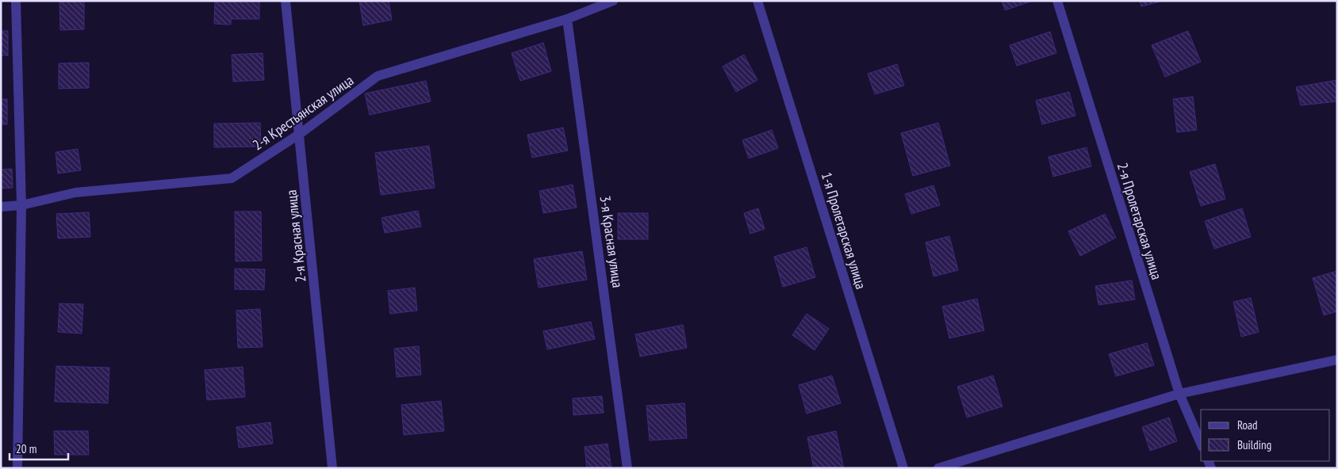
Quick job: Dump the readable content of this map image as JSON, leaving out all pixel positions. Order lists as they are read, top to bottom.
{
  "streets": {
    "street": [
      "2-я Крестьянская улица",
      "2-я Пролетарская улица",
      "1-я Пролетарская улица",
      "2-я Красная улица",
      "3-я Красная улица"
    ]
  },
  "crossings": [
    ["2-я Крестьянская улица", "2-я Красная улица"],
    ["2-я Крестьянская улица", "3-я Красная улица"]
  ],
  "legend": ["Road", "Building"],
  "scale_bar": "20 m"
}
